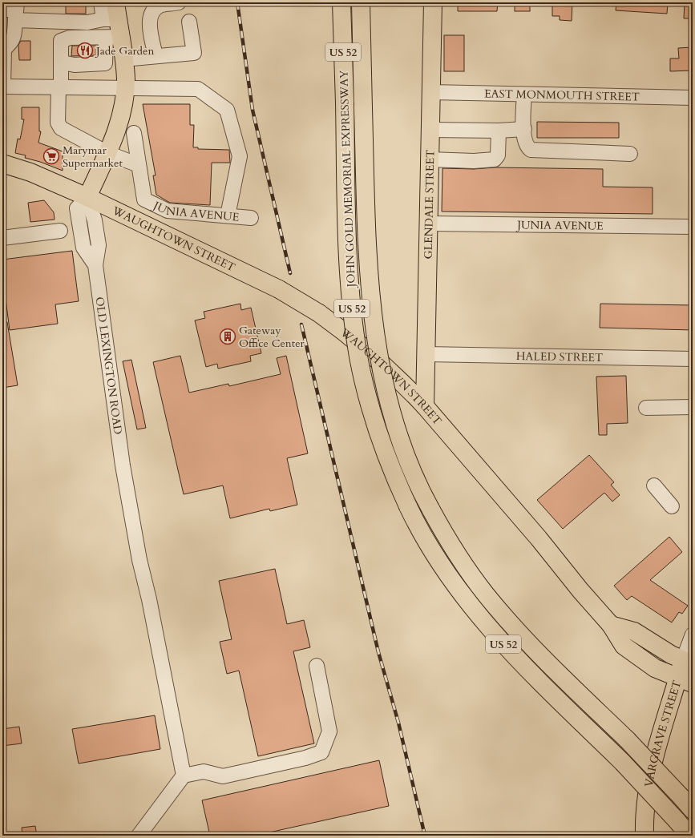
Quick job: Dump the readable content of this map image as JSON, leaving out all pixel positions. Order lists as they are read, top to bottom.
{
  "streets": {
    "main road": [
      "US 52",
      "JOHN GOLD MEMORIAL EXPRESSWAY",
      "GLENDALE STREET",
      "WAUGHTOWN STREET",
      "VARGRAVE STREET"
    ],
    "street": [
      "EAST MONMOUTH STREET",
      "JUNIA AVENUE",
      "HALED STREET",
      "OLD LEXINGTON ROAD"
    ]
  },
  "crossings": [
    ["EAST MONMOUTH STREET", "GLENDALE STREET"],
    ["GLENDALE STREET", "JUNIA AVENUE"],
    ["GLENDALE STREET", "WAUGHTOWN STREET"],
    ["GLENDALE STREET", "HALED STREET"],
    ["WAUGHTOWN STREET", "OLD LEXINGTON ROAD"],
    ["WAUGHTOWN STREET", "VARGRAVE STREET"]
  ],
  "places": {
    "restaurant": ["Jade Garden"],
    "supermarket": ["Marymar Supermarket"],
    "building": ["Gateway Office Center"]
  }
}
